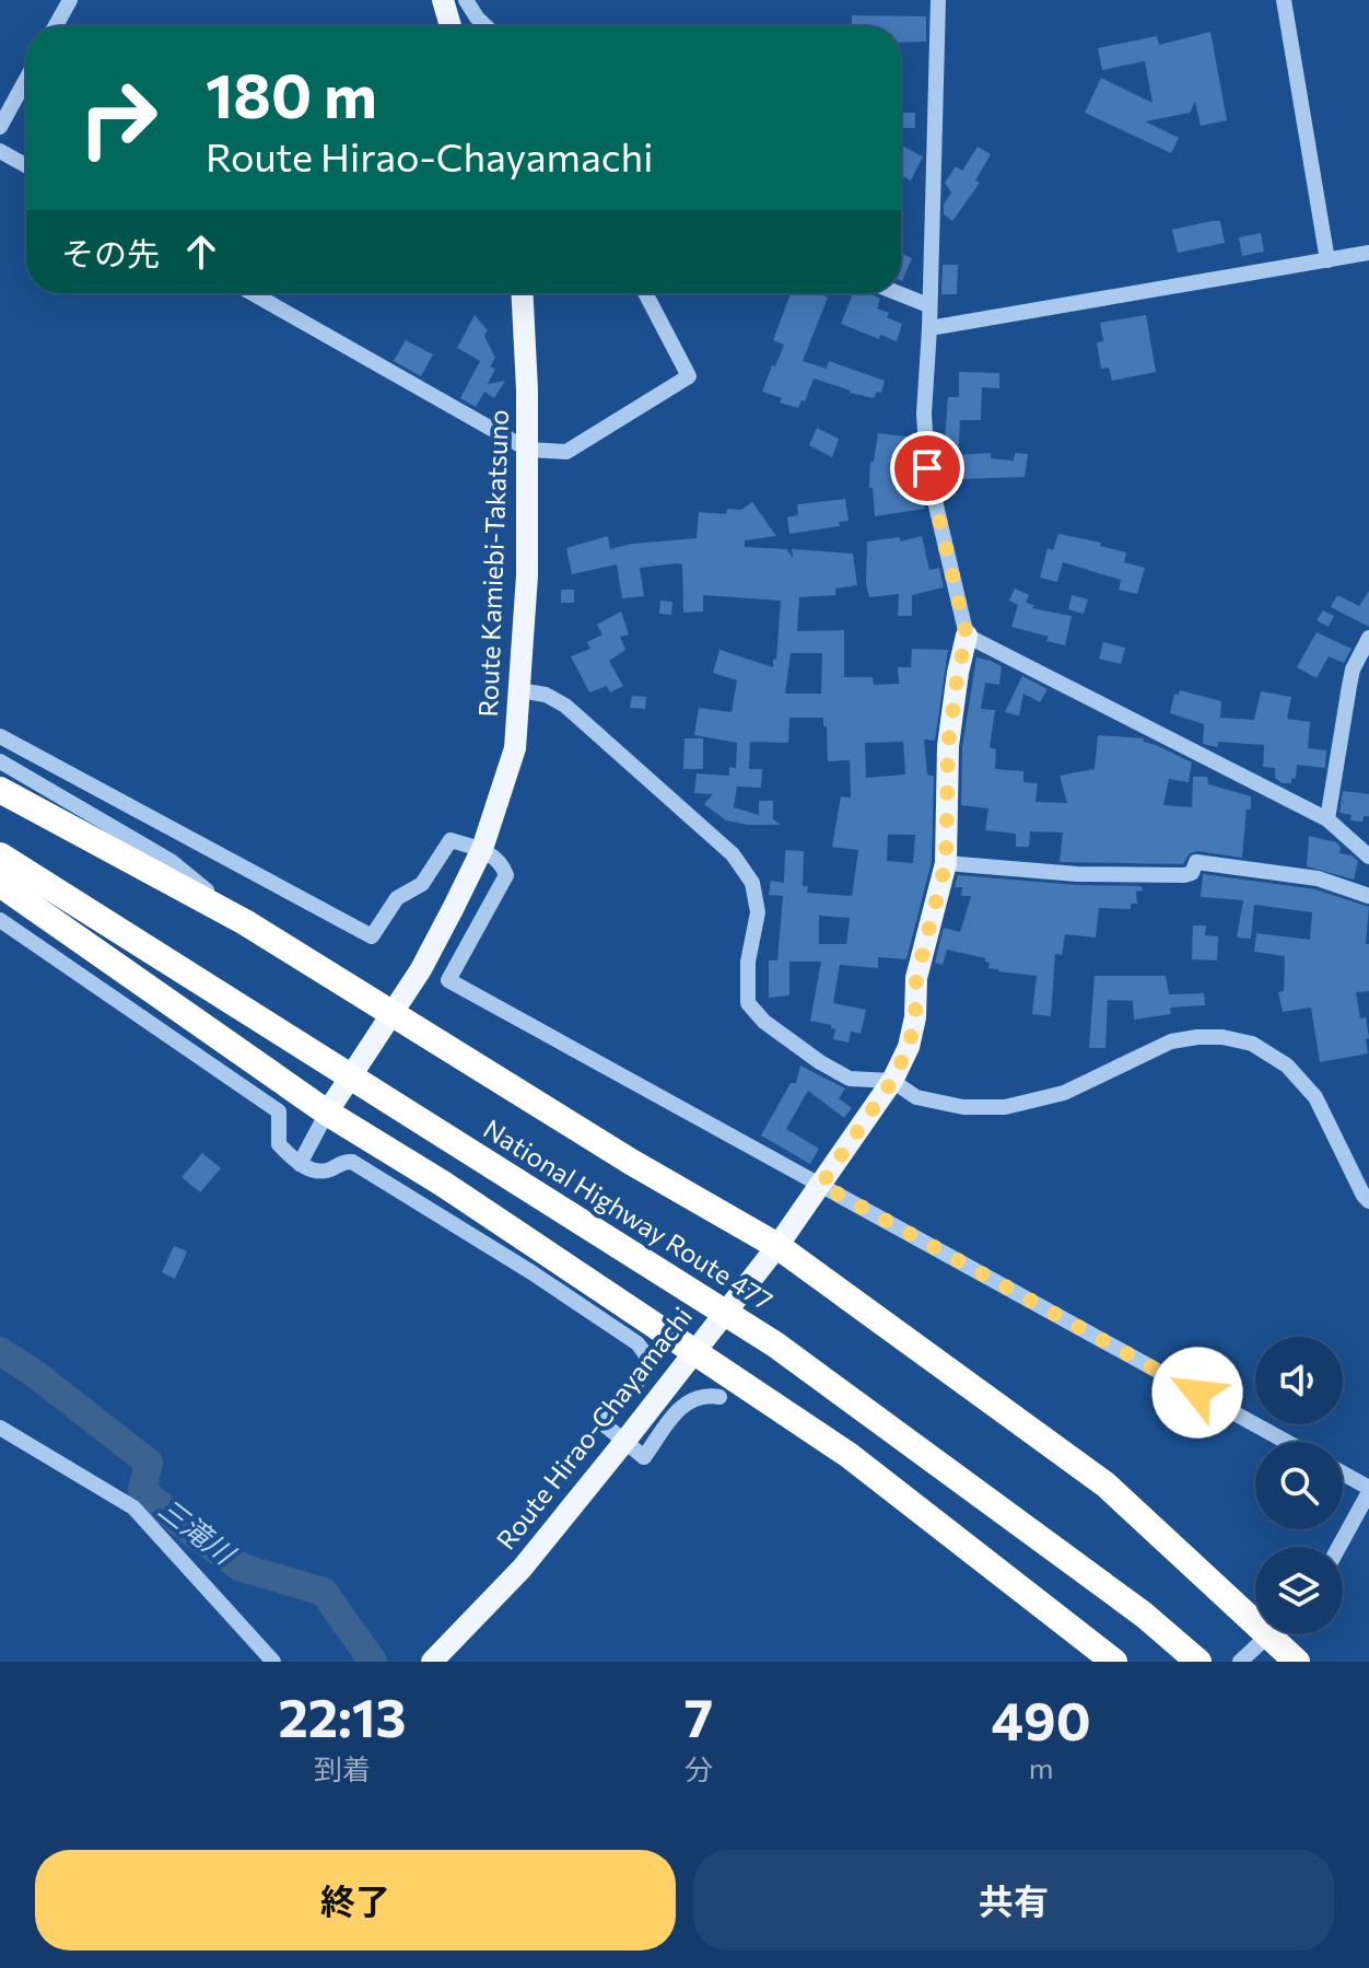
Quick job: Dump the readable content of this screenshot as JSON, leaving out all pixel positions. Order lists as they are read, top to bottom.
{
  "streets": {
    "highway": ["National Highway Route 477"],
    "main road": ["Route Kamiebi-Takatsuno", "Route Hirao-Chayamachi"]
  },
  "water": ["三滝川"],
  "page": {
    "turn": ["180 m", "Route Hirao-Chayamachi"],
    "then": "その先",
    "eta": [
      "22:13",
      "到着",
      "7",
      "分",
      "490",
      "m"
    ],
    "buttons": ["終了", "共有"]
  }
}
